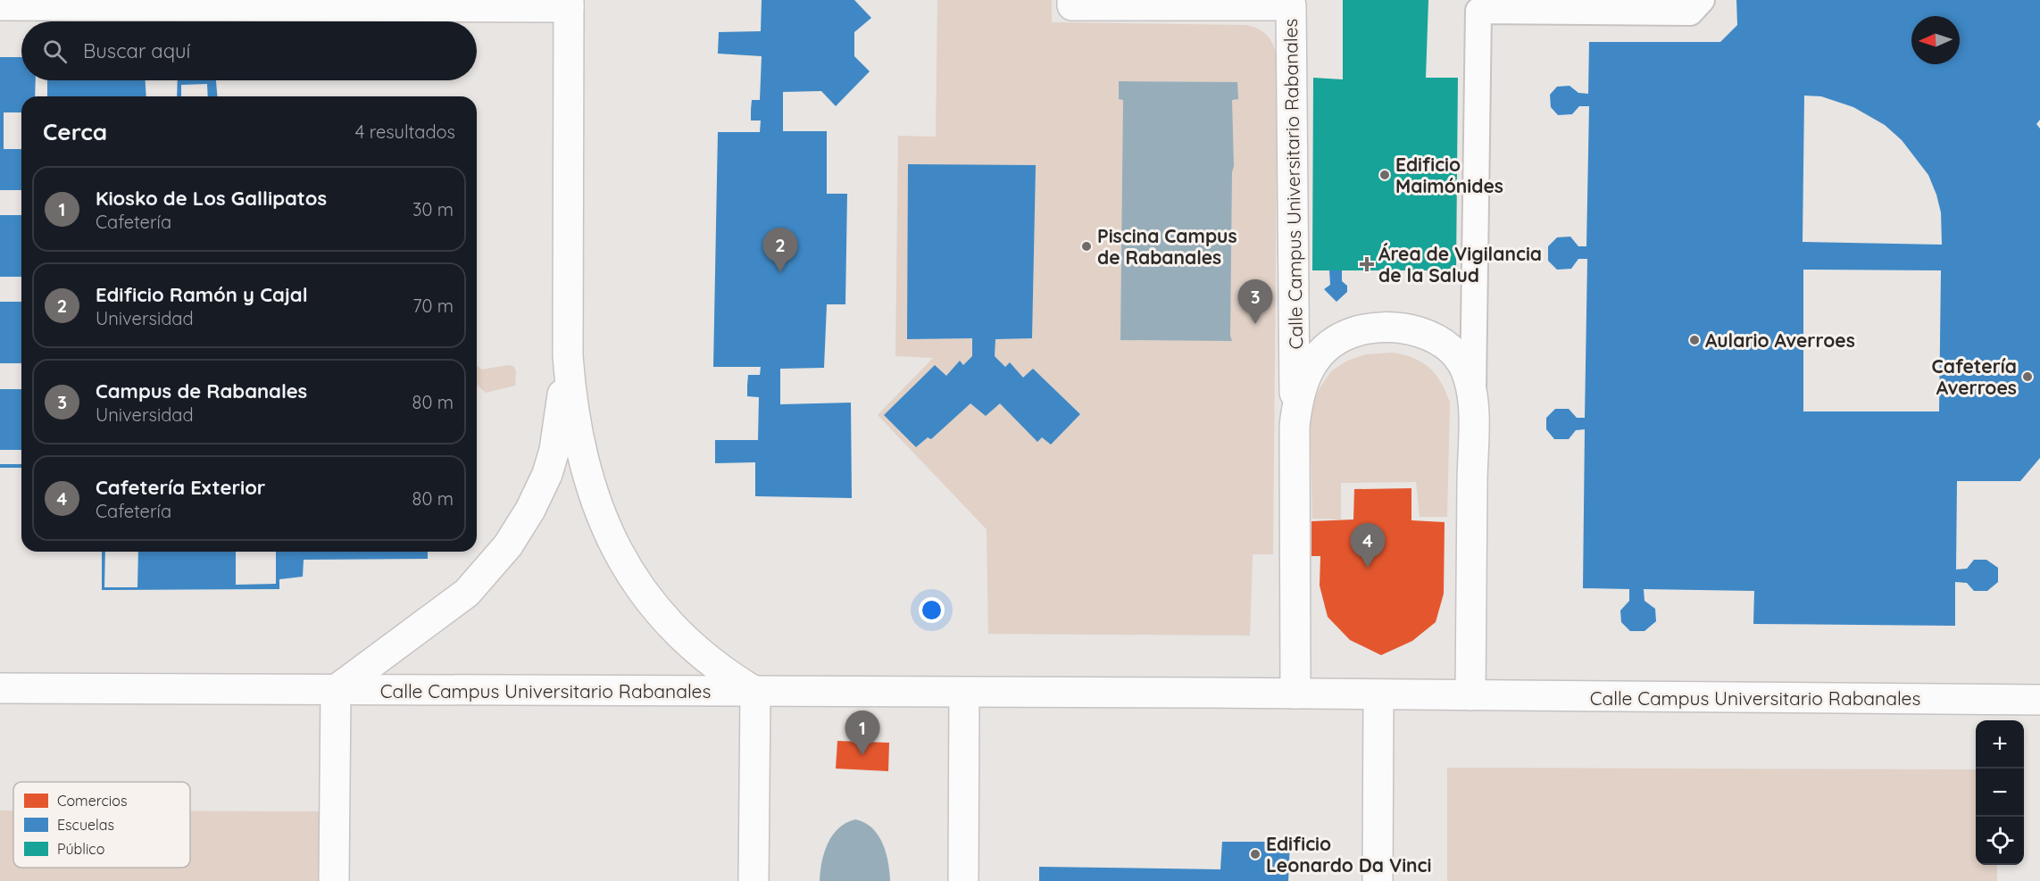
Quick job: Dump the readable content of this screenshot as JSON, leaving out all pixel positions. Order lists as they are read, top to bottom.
{
  "streets": {
    "street": ["Calle Campus Universitario Rabanales"]
  },
  "places": {
    "other": [
      "Edificio Maimónides",
      "Piscina Campus de Rabanales",
      "Aulario Averroes",
      "Cafetería Averroes",
      "Edificio Leonardo Da Vinci"
    ],
    "health": ["Área de Vigilancia de la Salud"]
  },
  "legend": ["Comercios", "Escuelas", "Público"],
  "north": "left",
  "page": {
    "search": "Buscar aquí",
    "heading": ["Cerca", "4 resultados"],
    "list": [
      {
        "mark": "1",
        "name": "Kiosko de Los Gallipatos",
        "note": "Cafetería",
        "value": "30 m"
      },
      {
        "mark": "2",
        "name": "Edificio Ramón y Cajal",
        "note": "Universidad",
        "value": "70 m"
      },
      {
        "mark": "3",
        "name": "Campus de Rabanales",
        "note": "Universidad",
        "value": "80 m"
      },
      {
        "mark": "4",
        "name": "Cafetería Exterior",
        "note": "Cafetería",
        "value": "80 m"
      }
    ],
    "pins": [
      "2",
      "3",
      "4",
      "1"
    ],
    "map_buttons": ["+", "−"]
  }
}
